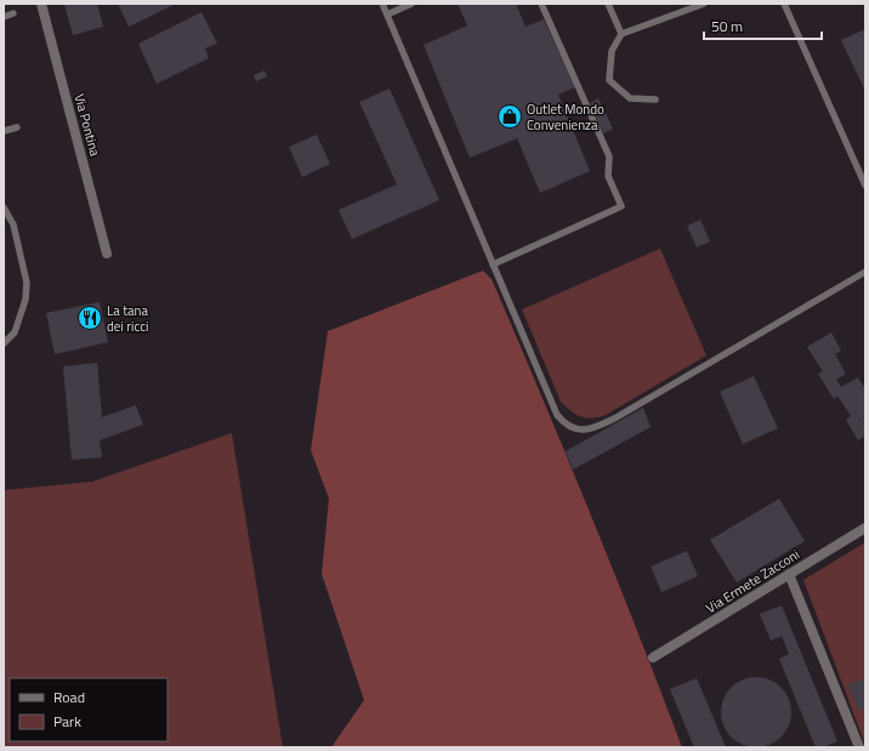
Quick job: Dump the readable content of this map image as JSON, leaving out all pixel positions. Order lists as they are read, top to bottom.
{
  "streets": {
    "street": ["Via Pontina", "Via Ermete Zacconi"]
  },
  "places": {
    "shop": ["Outlet Mondo Convenienza"],
    "restaurant": ["La tana dei ricci"]
  },
  "legend": ["Road", "Park"],
  "scale_bar": "50 m"
}
